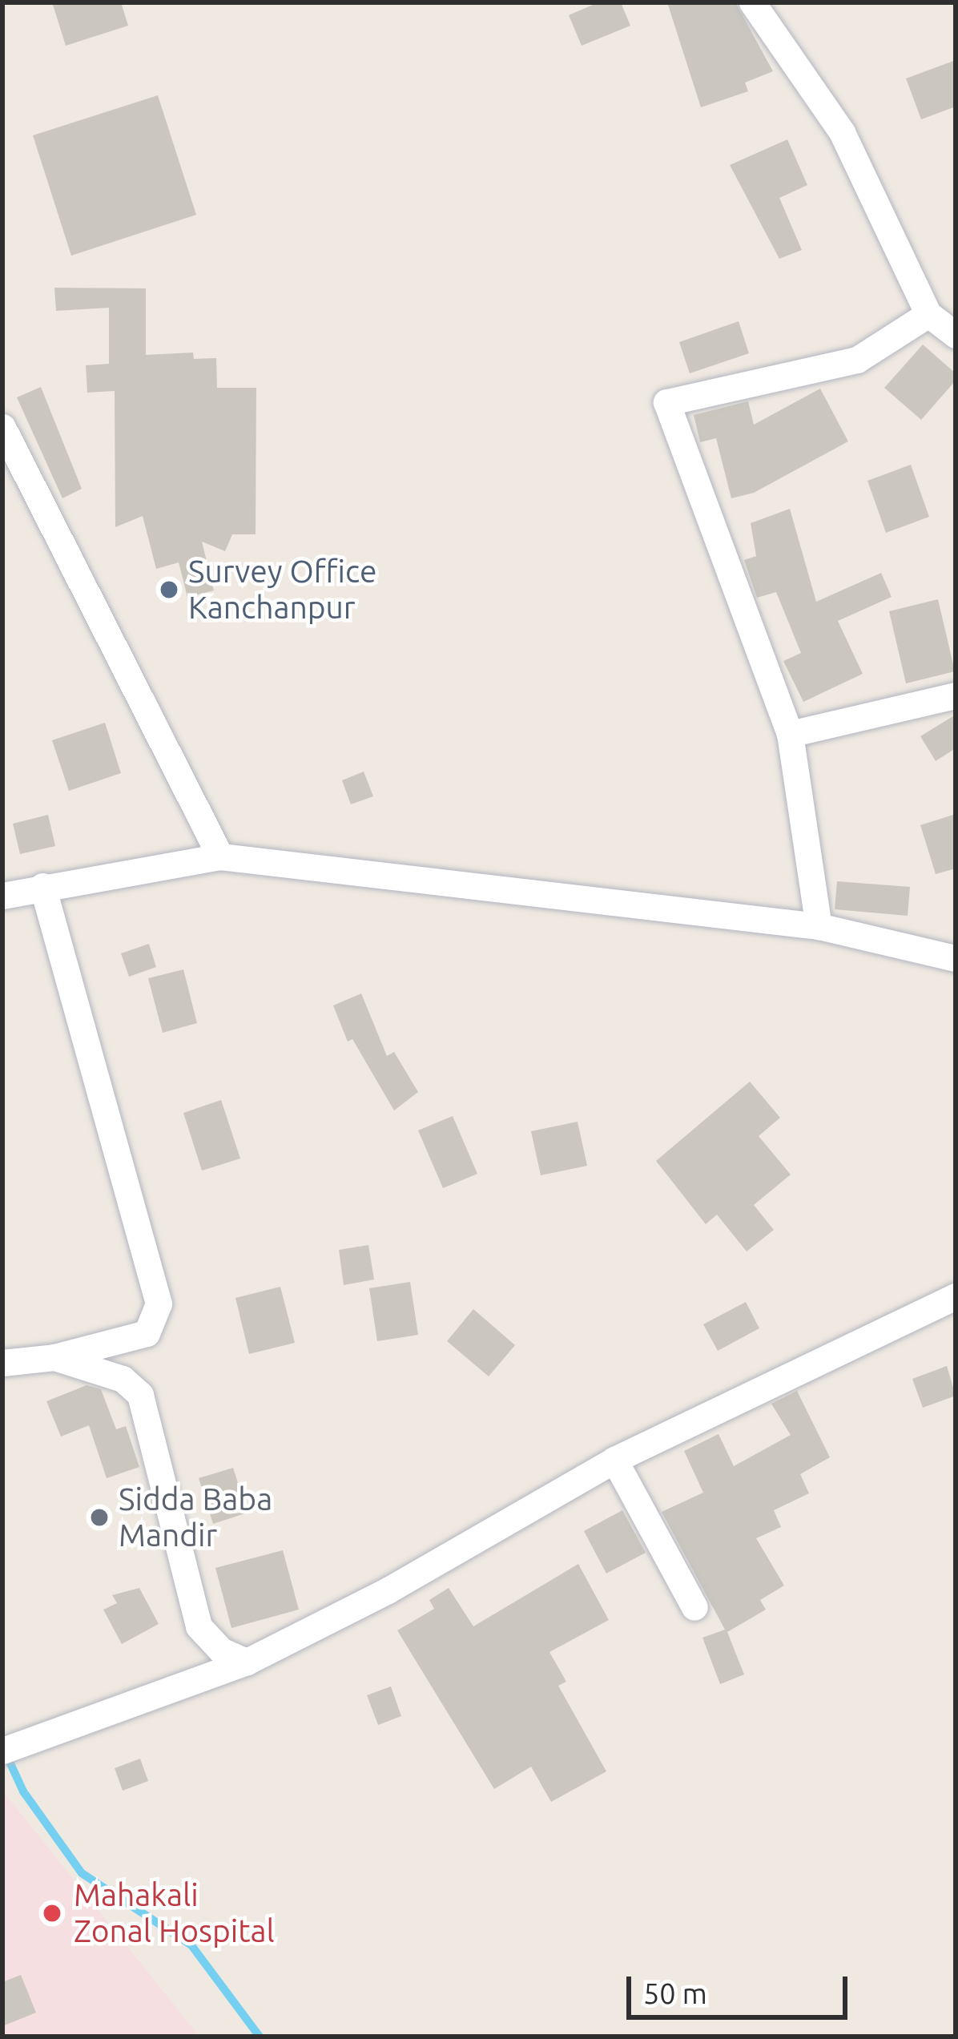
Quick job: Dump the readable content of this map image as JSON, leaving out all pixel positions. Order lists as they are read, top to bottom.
{
  "places": ["Survey Office Kanchanpur", "Sidda Baba Mandir", "Mahakali Zonal Hospital"],
  "scale_bar": "50 m"
}
